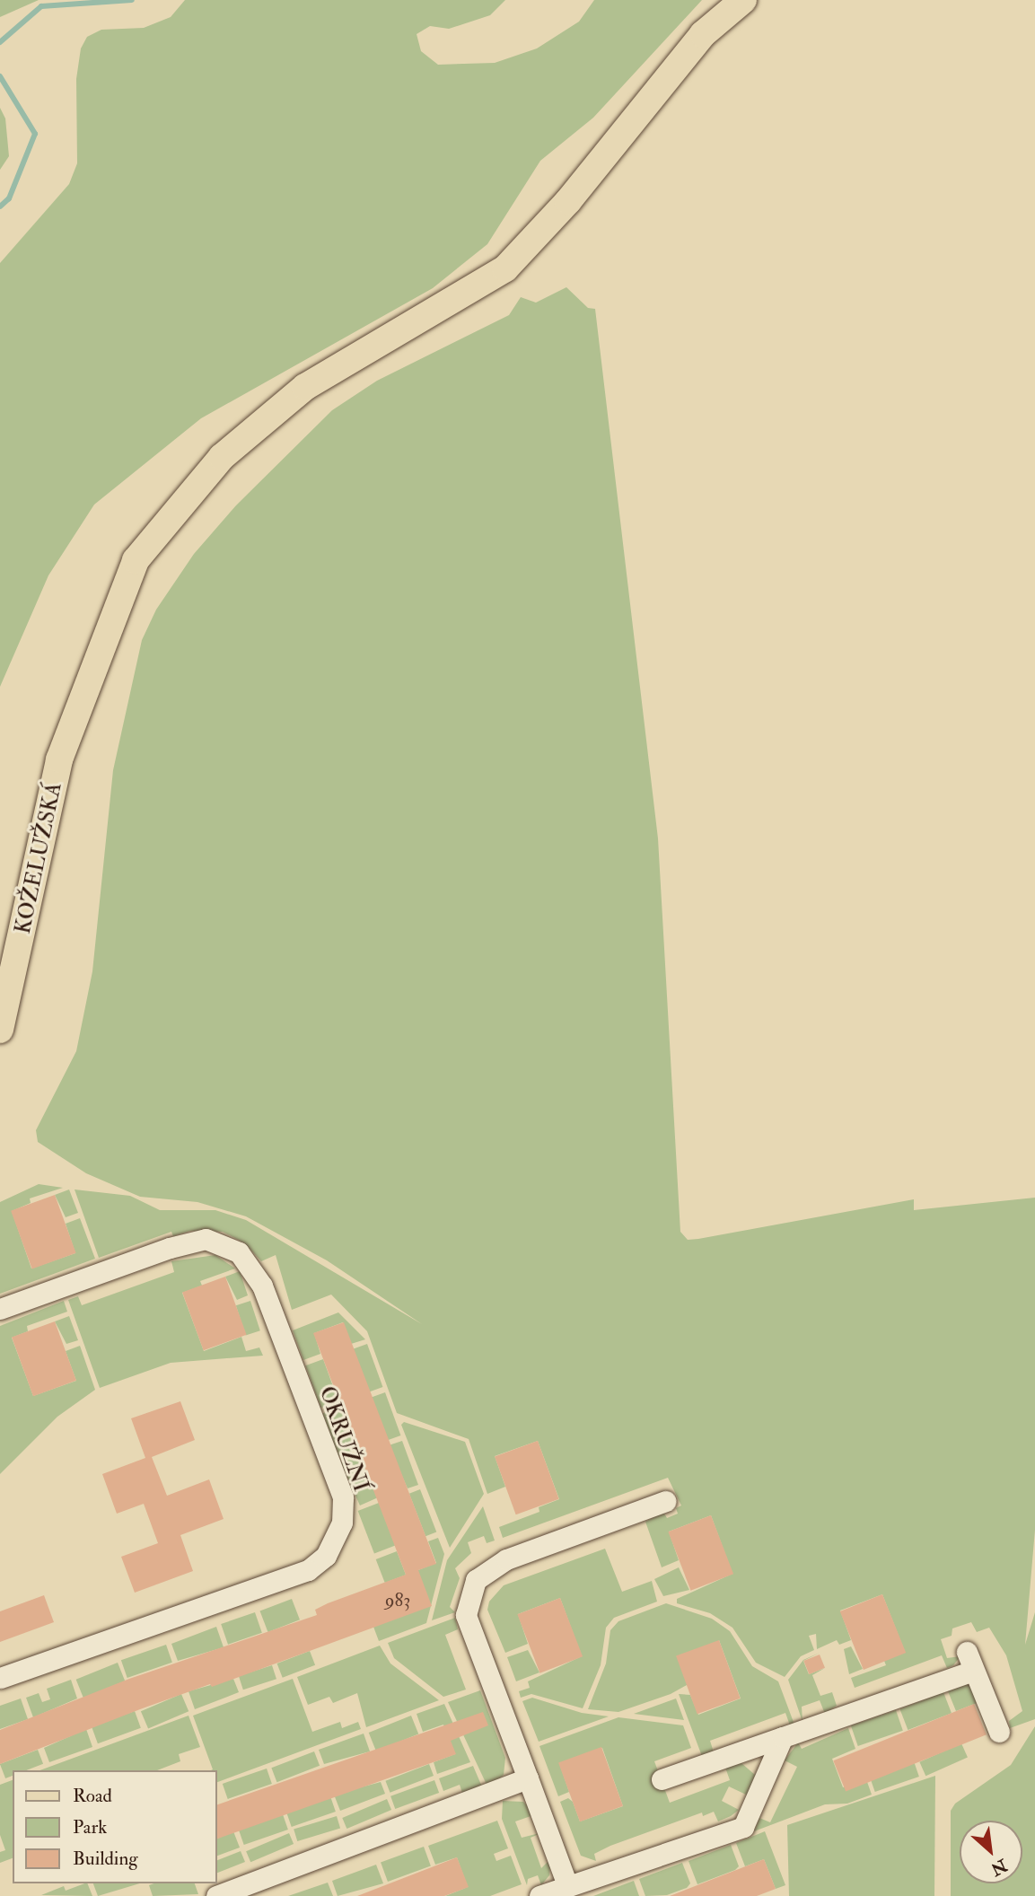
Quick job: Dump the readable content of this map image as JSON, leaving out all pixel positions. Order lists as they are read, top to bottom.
{
  "streets": {
    "main road": ["KOŽELUŽSKÁ"],
    "street": ["OKRUŽNÍ"]
  },
  "house_numbers": ["983"],
  "legend": ["Road", "Park", "Building"],
  "north": "bottom right"
}
